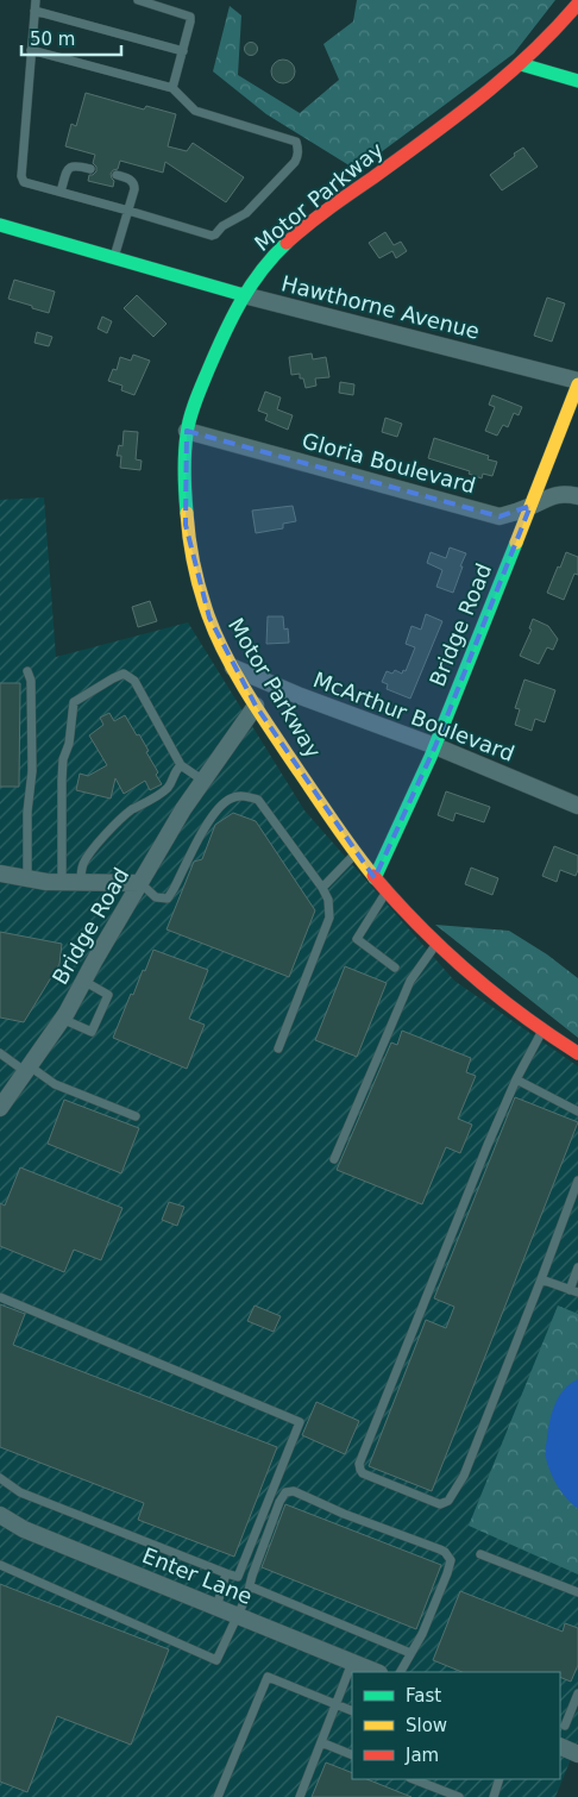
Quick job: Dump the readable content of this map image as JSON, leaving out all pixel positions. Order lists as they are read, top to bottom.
{
  "streets": {
    "main road": ["Motor Parkway", "Hawthorne Avenue", "Bridge Road"],
    "street": ["Gloria Boulevard", "McArthur Boulevard", "Enter Lane"]
  },
  "crossings": [
    ["Motor Parkway", "Hawthorne Avenue"],
    ["Motor Parkway", "Gloria Boulevard"],
    ["Motor Parkway", "Bridge Road"],
    ["Motor Parkway", "McArthur Boulevard"],
    ["Hawthorne Avenue", "Bridge Road"],
    ["Gloria Boulevard", "Bridge Road"],
    ["Bridge Road", "McArthur Boulevard"]
  ],
  "legend": ["Fast", "Slow", "Jam"],
  "scale_bar": "50 m"
}
